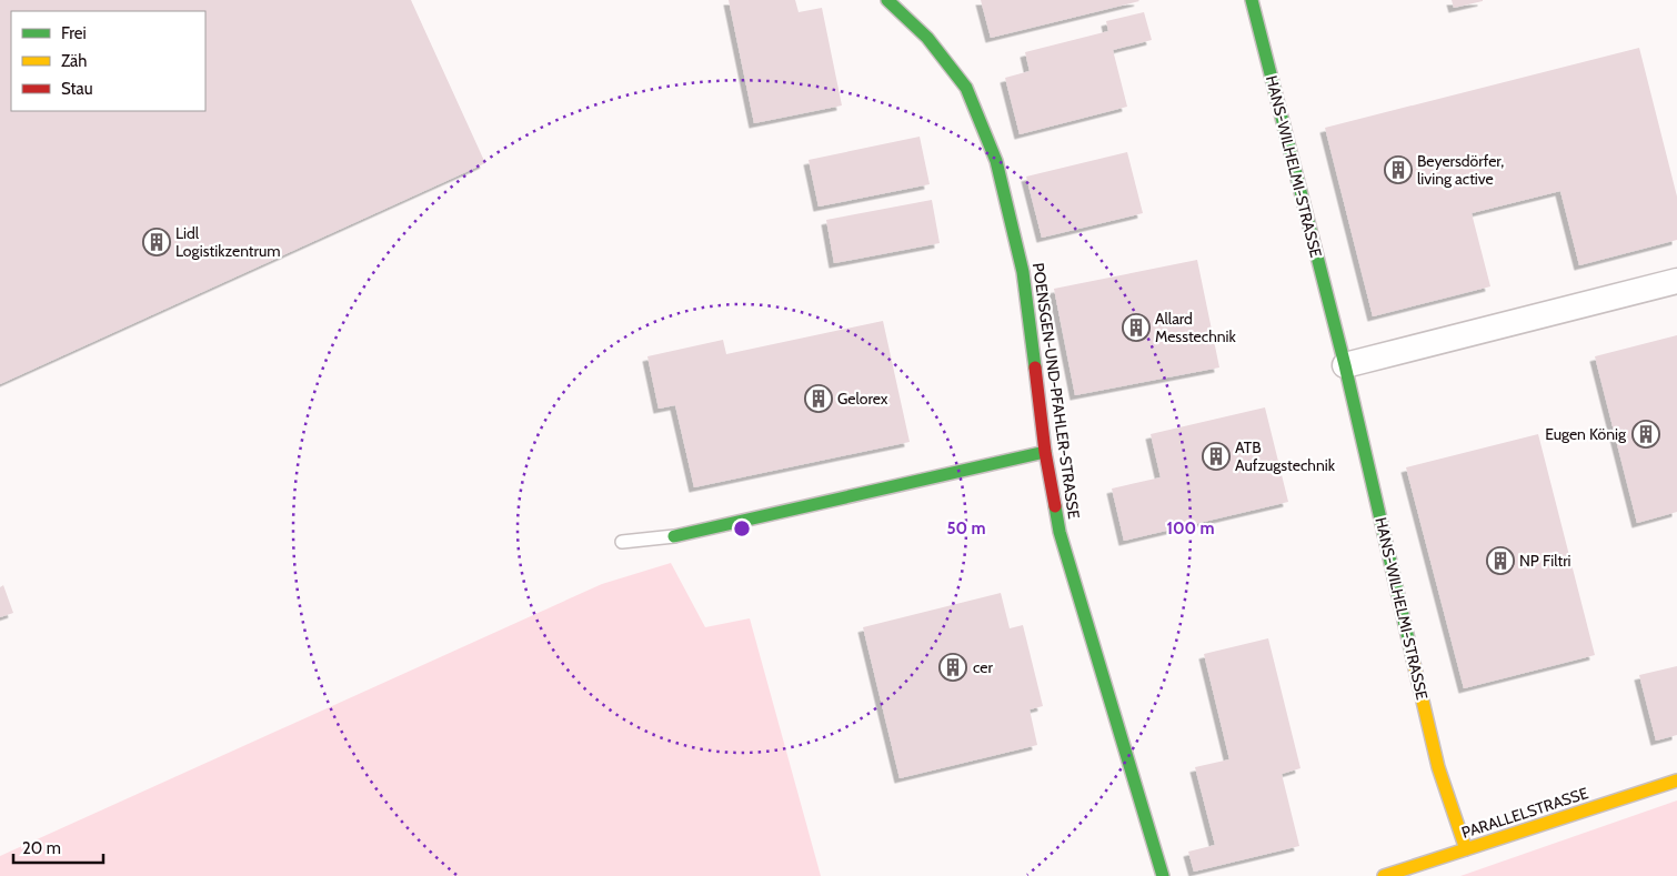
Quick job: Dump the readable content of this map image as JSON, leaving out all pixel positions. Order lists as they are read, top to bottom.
{
  "streets": {
    "street": ["HANS-WILHELMI-STRASSE", "POENSGEN-UND-PFAHLER-STRASSE", "PARALLELSTRASSE"]
  },
  "crossings": [
    ["HANS-WILHELMI-STRASSE", "PARALLELSTRASSE"]
  ],
  "places": {
    "building": [
      "Beyersdörfer, living active",
      "Lidl Logistikzentrum",
      "Allard Messtechnik",
      "Gelorex",
      "Eugen König",
      "ATB Aufzugstechnik",
      "NP Filtri",
      "cer"
    ]
  },
  "legend": ["Frei", "Zäh", "Stau"],
  "scale_bar": "20 m",
  "rings": ["50 m", "100 m"]
}
